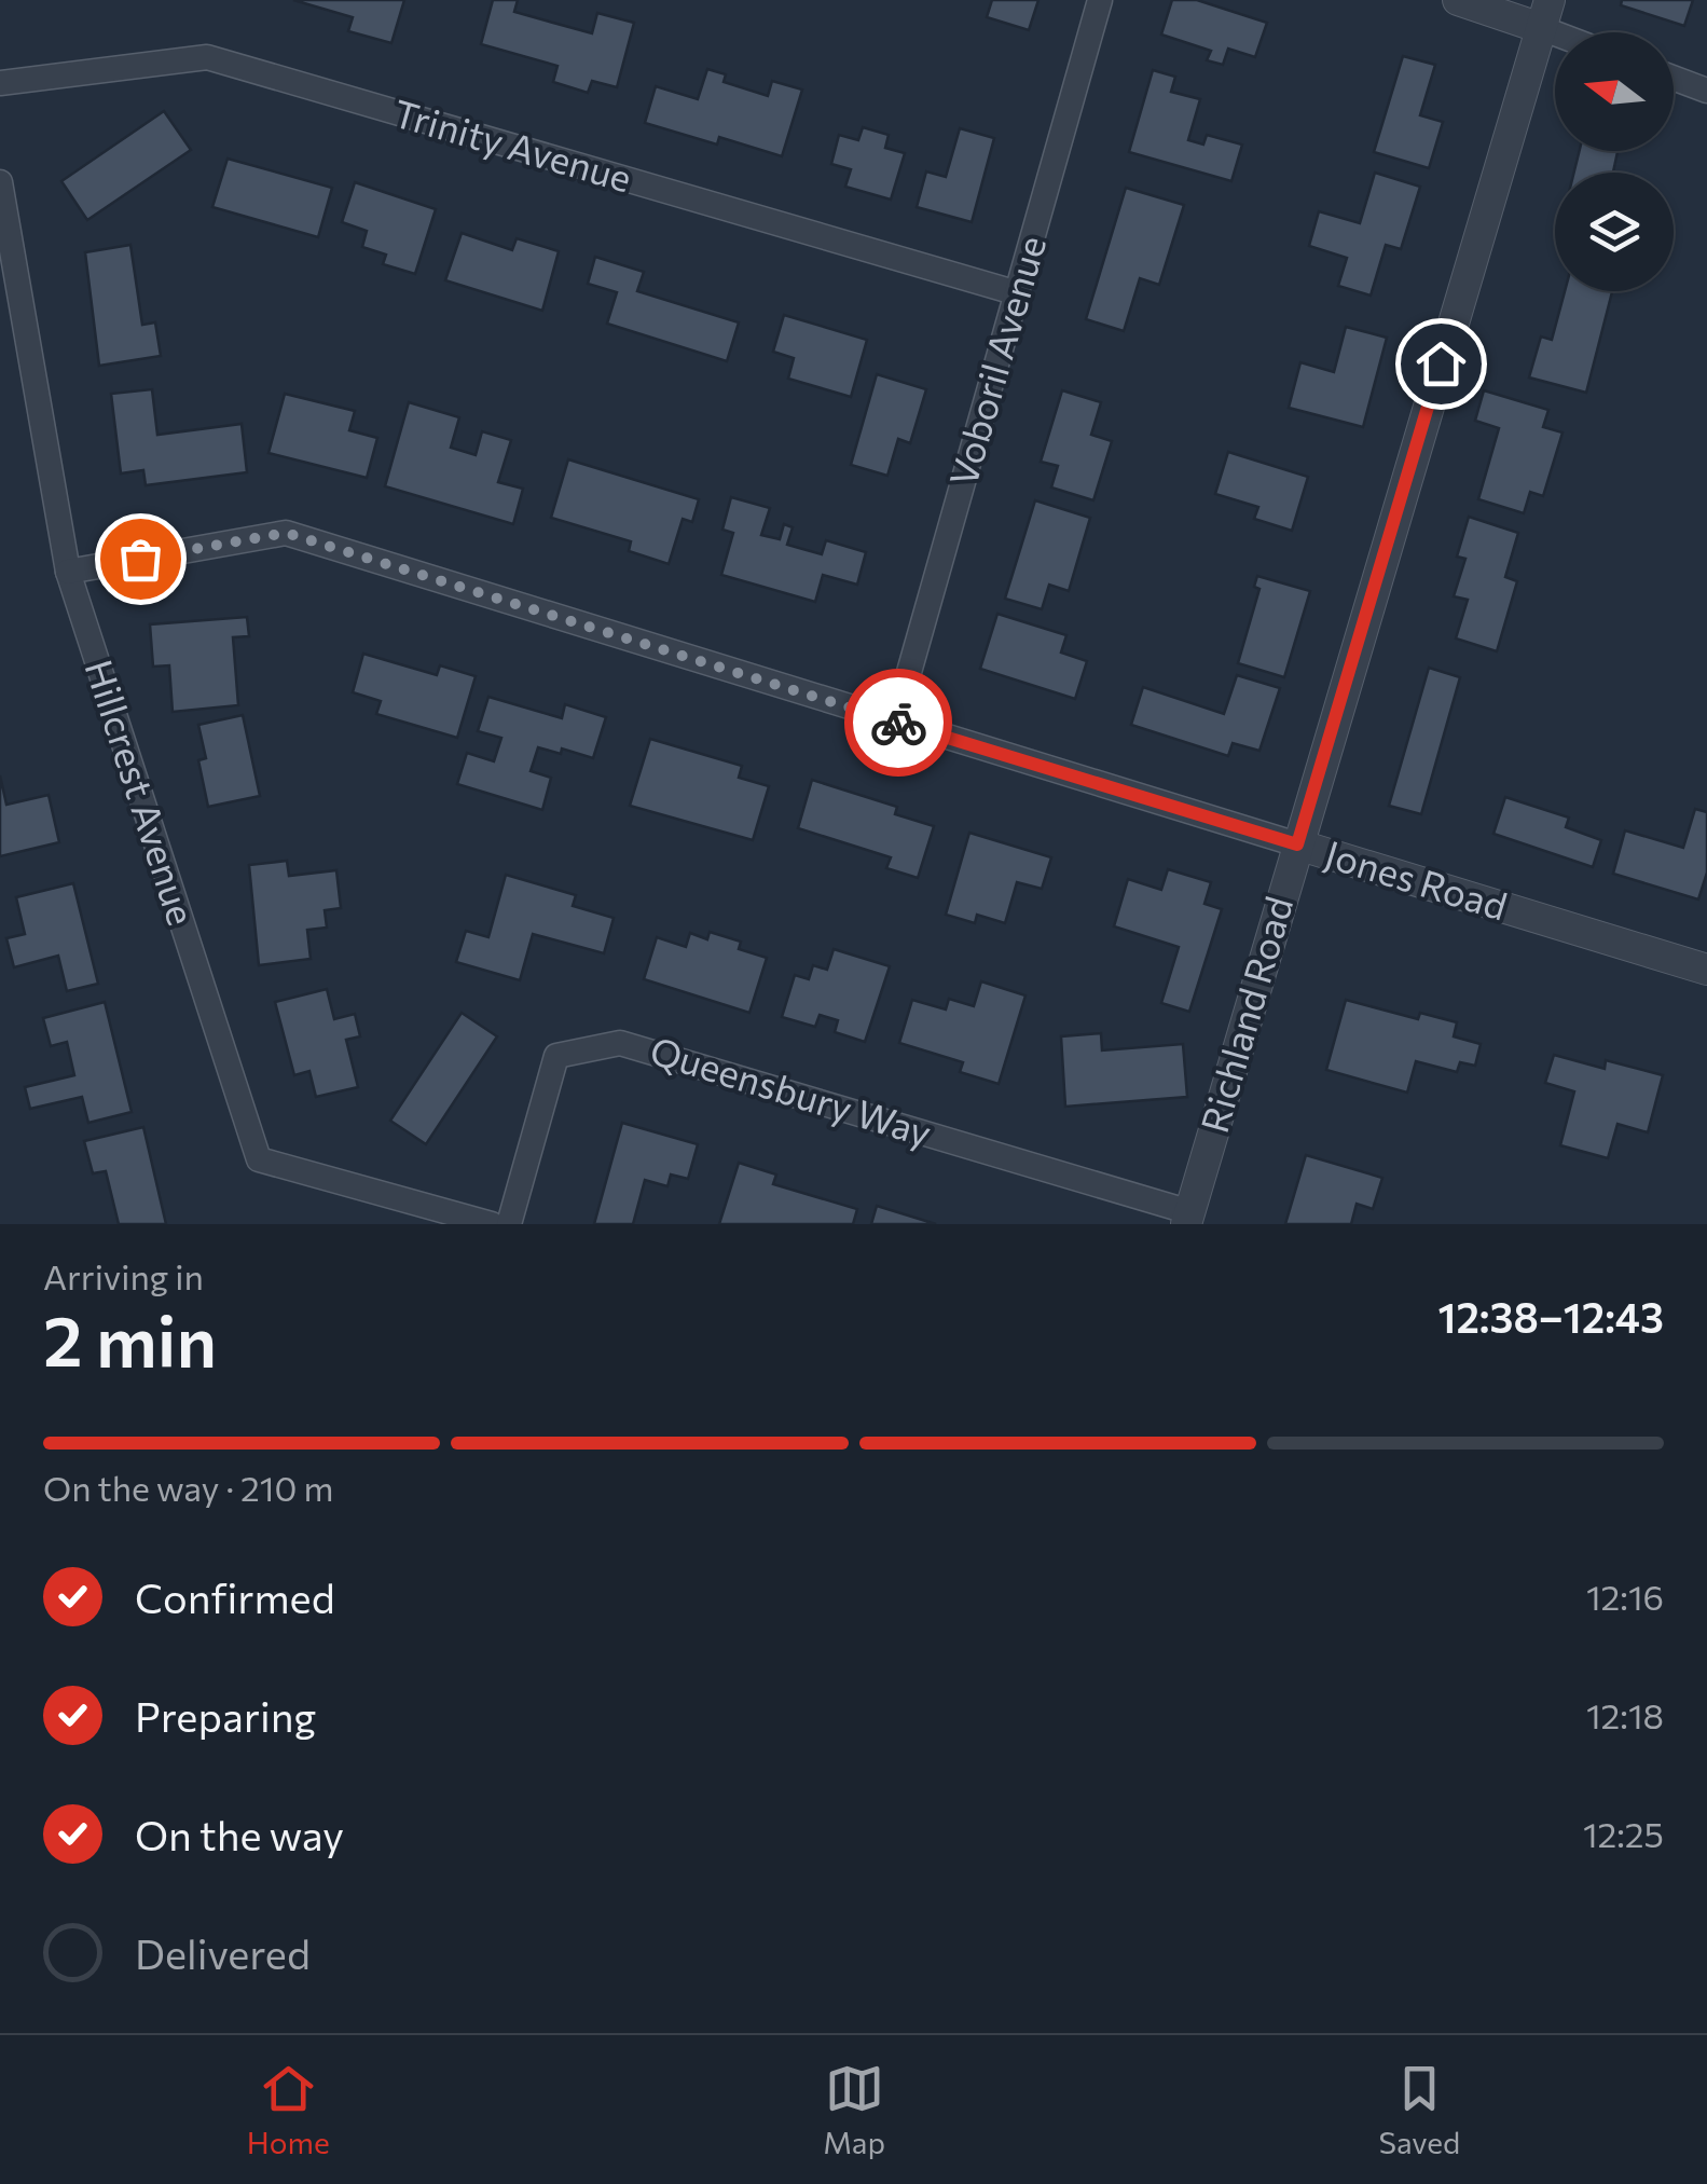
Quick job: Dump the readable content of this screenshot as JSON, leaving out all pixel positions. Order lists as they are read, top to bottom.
{
  "streets": {
    "street": [
      "Trinity Avenue",
      "Voboril Avenue",
      "Hillcrest Avenue",
      "Jones Road",
      "Richland Road",
      "Queensbury Way"
    ]
  },
  "crossings": [
    ["Trinity Avenue", "Voboril Avenue"],
    ["Voboril Avenue", "Jones Road"],
    ["Hillcrest Avenue", "Jones Road"],
    ["Jones Road", "Richland Road"],
    ["Richland Road", "Queensbury Way"]
  ],
  "north": "left",
  "page": {
    "heading": ["2 min", "Arriving in", "12:38–12:43"],
    "bar": "On the way · 210 m",
    "list": [
      ["Confirmed", "12:16"],
      ["Preparing", "12:18"],
      ["On the way", "12:25"],
      "Delivered"
    ],
    "tabs": ["Home", "Map", "Saved"]
  }
}
